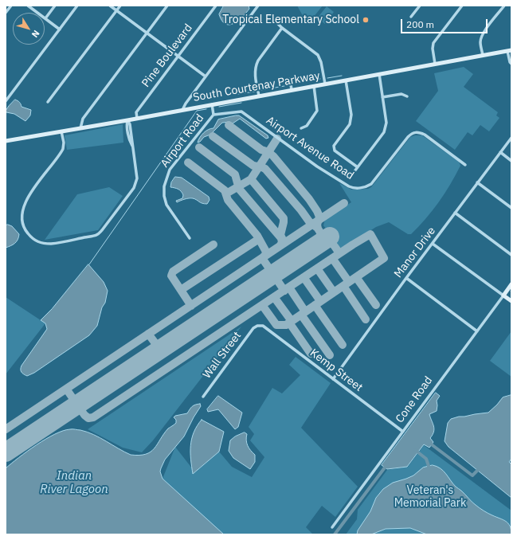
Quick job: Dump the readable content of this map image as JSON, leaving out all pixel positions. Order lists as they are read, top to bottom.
{
  "streets": {
    "main road": ["South Courtenay Parkway", "Cone Road"],
    "street": [
      "Pine Boulevard",
      "Airport Road",
      "Airport Avenue Road",
      "Manor Drive",
      "Wall Street",
      "Kemp Street"
    ]
  },
  "crossings": [
    ["Pine Boulevard", "South Courtenay Parkway"],
    ["South Courtenay Parkway", "Airport Road"],
    ["Airport Road", "Airport Avenue Road"],
    ["Manor Drive", "Kemp Street"],
    ["Wall Street", "Kemp Street"],
    ["Kemp Street", "Cone Road"]
  ],
  "water": ["Indian River Lagoon"],
  "parks": ["Veteran's Memorial Park"],
  "places": ["Tropical Elementary School"],
  "scale_bar": "200 m",
  "north": "bottom right"
}
